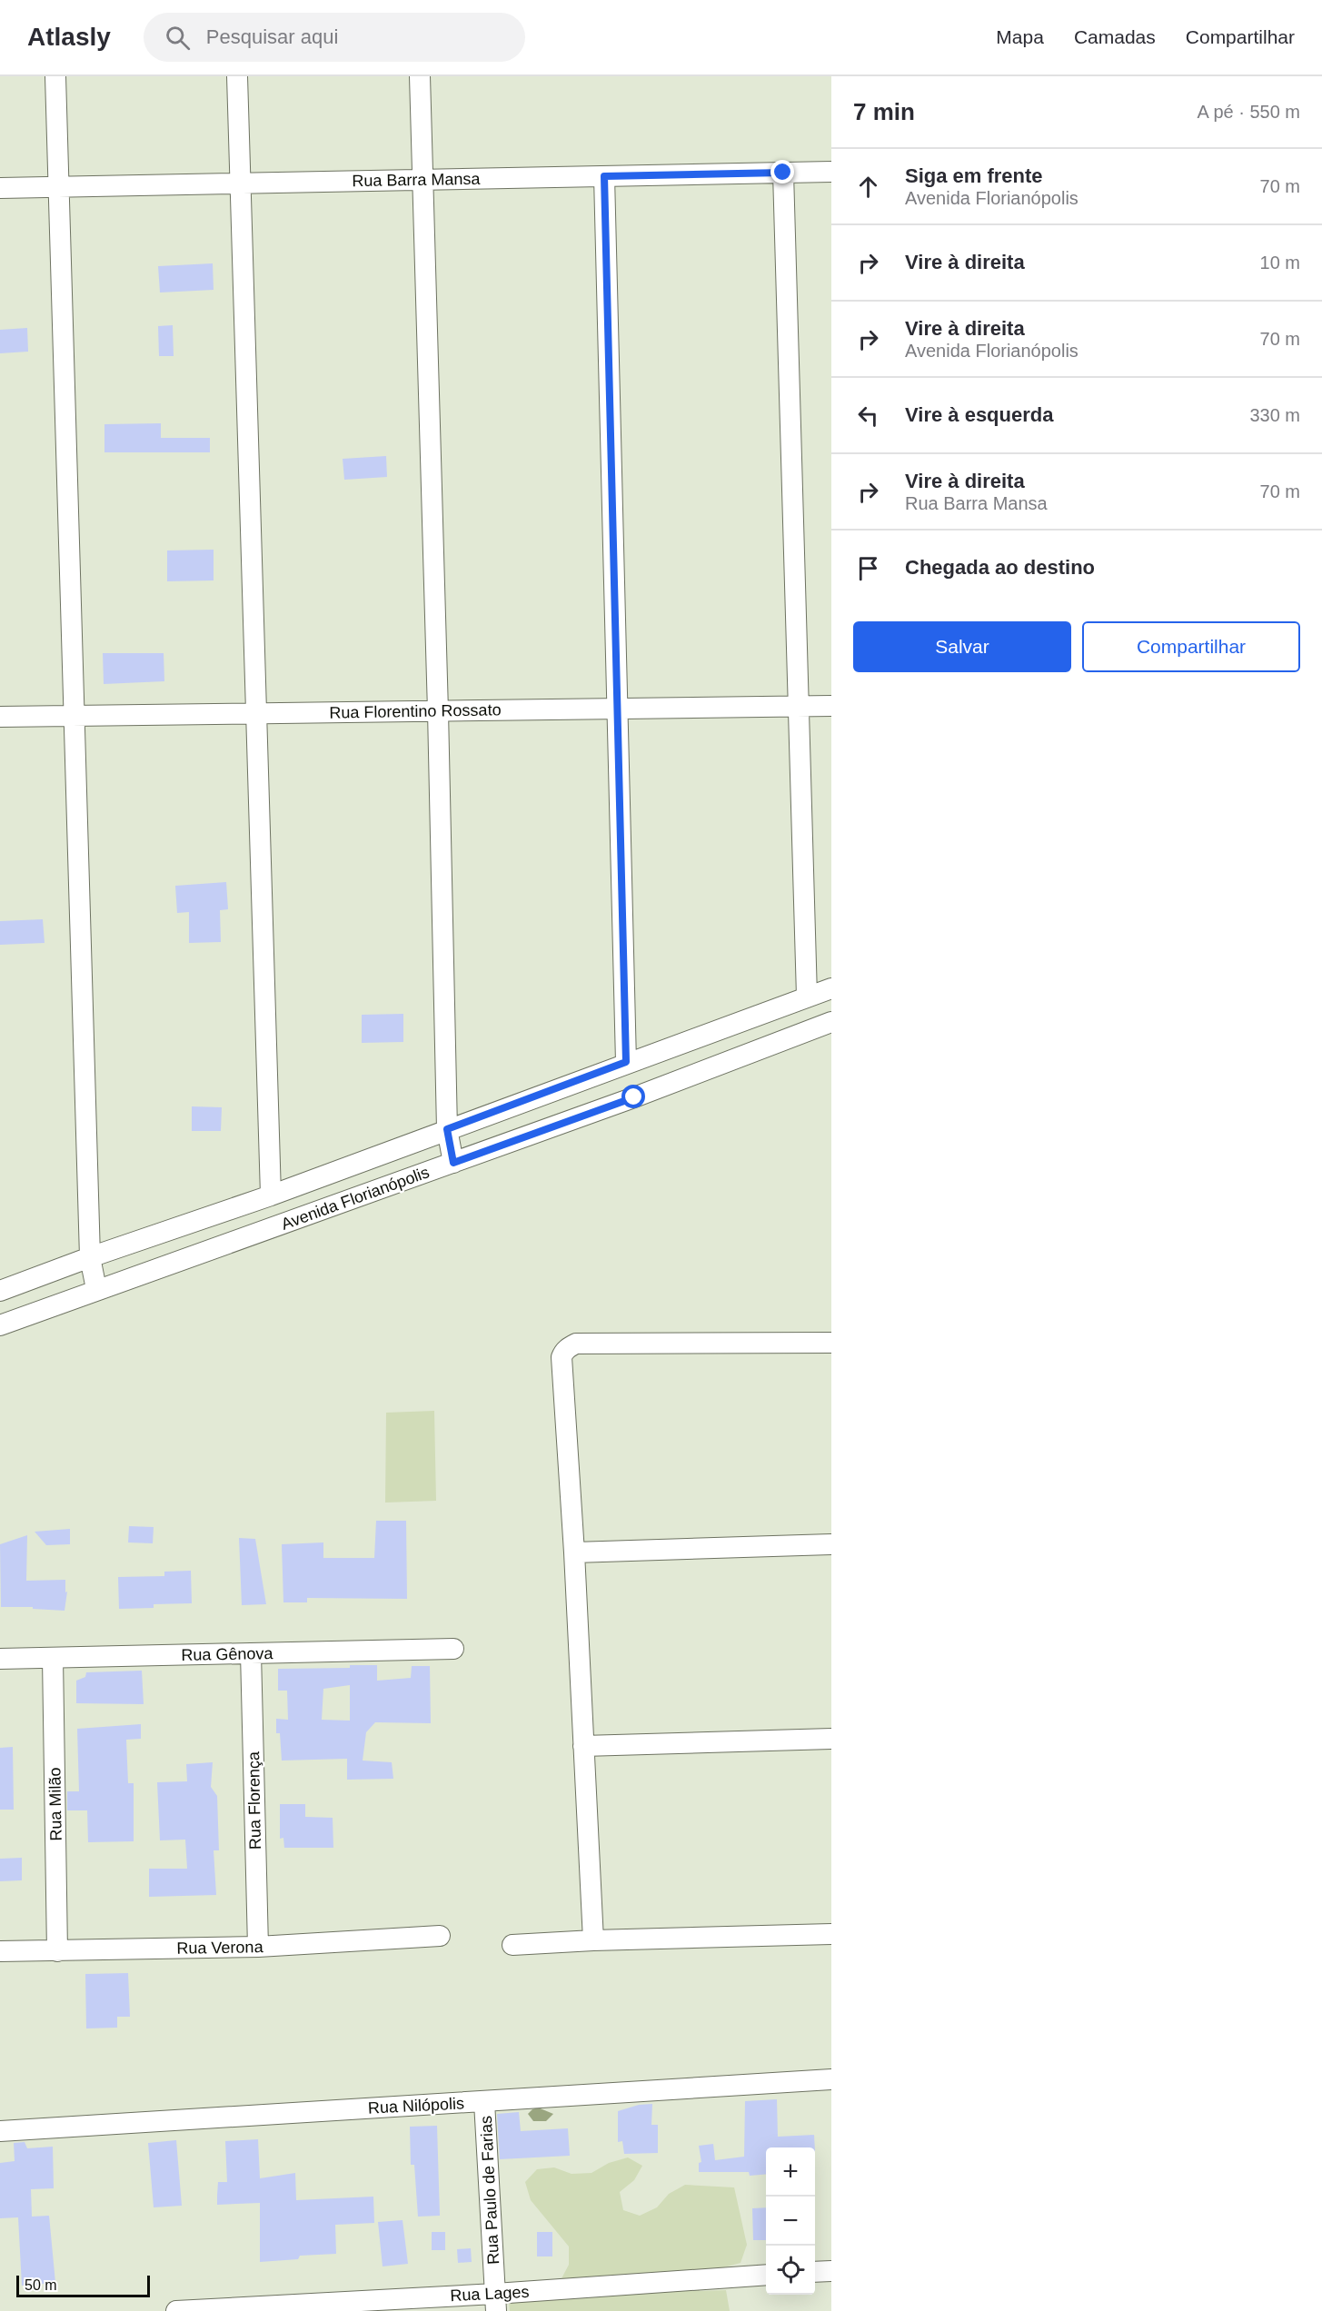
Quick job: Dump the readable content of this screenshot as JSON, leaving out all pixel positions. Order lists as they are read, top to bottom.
{
  "streets": {
    "street": [
      "Rua Barra Mansa",
      "Rua Florentino Rossato",
      "Avenida Florianópolis",
      "Rua Gênova",
      "Rua Florença",
      "Rua Milão",
      "Rua Verona",
      "Rua Nilópolis",
      "Rua Paulo de Farias",
      "Rua Lages"
    ]
  },
  "crossings": [
    ["Rua Gênova", "Rua Florença"],
    ["Rua Gênova", "Rua Milão"],
    ["Rua Florença", "Rua Verona"],
    ["Rua Milão", "Rua Verona"],
    ["Rua Nilópolis", "Rua Paulo de Farias"],
    ["Rua Paulo de Farias", "Rua Lages"]
  ],
  "scale_bar": "50 m",
  "page": {
    "header": "Atlasly",
    "search": "Pesquisar aqui",
    "nav": ["Mapa", "Camadas", "Compartilhar"],
    "heading": ["7 min", "A pé · 550 m"],
    "list": [
      ["Siga em frente", "Avenida Florianópolis", "70 m"],
      ["Vire à direita", "10 m"],
      ["Vire à direita", "Avenida Florianópolis", "70 m"],
      ["Vire à esquerda", "330 m"],
      ["Vire à direita", "Rua Barra Mansa", "70 m"],
      "Chegada ao destino"
    ],
    "buttons": ["Salvar", "Compartilhar"],
    "map_buttons": ["+", "−"],
    "scale": "50 m"
  }
}
